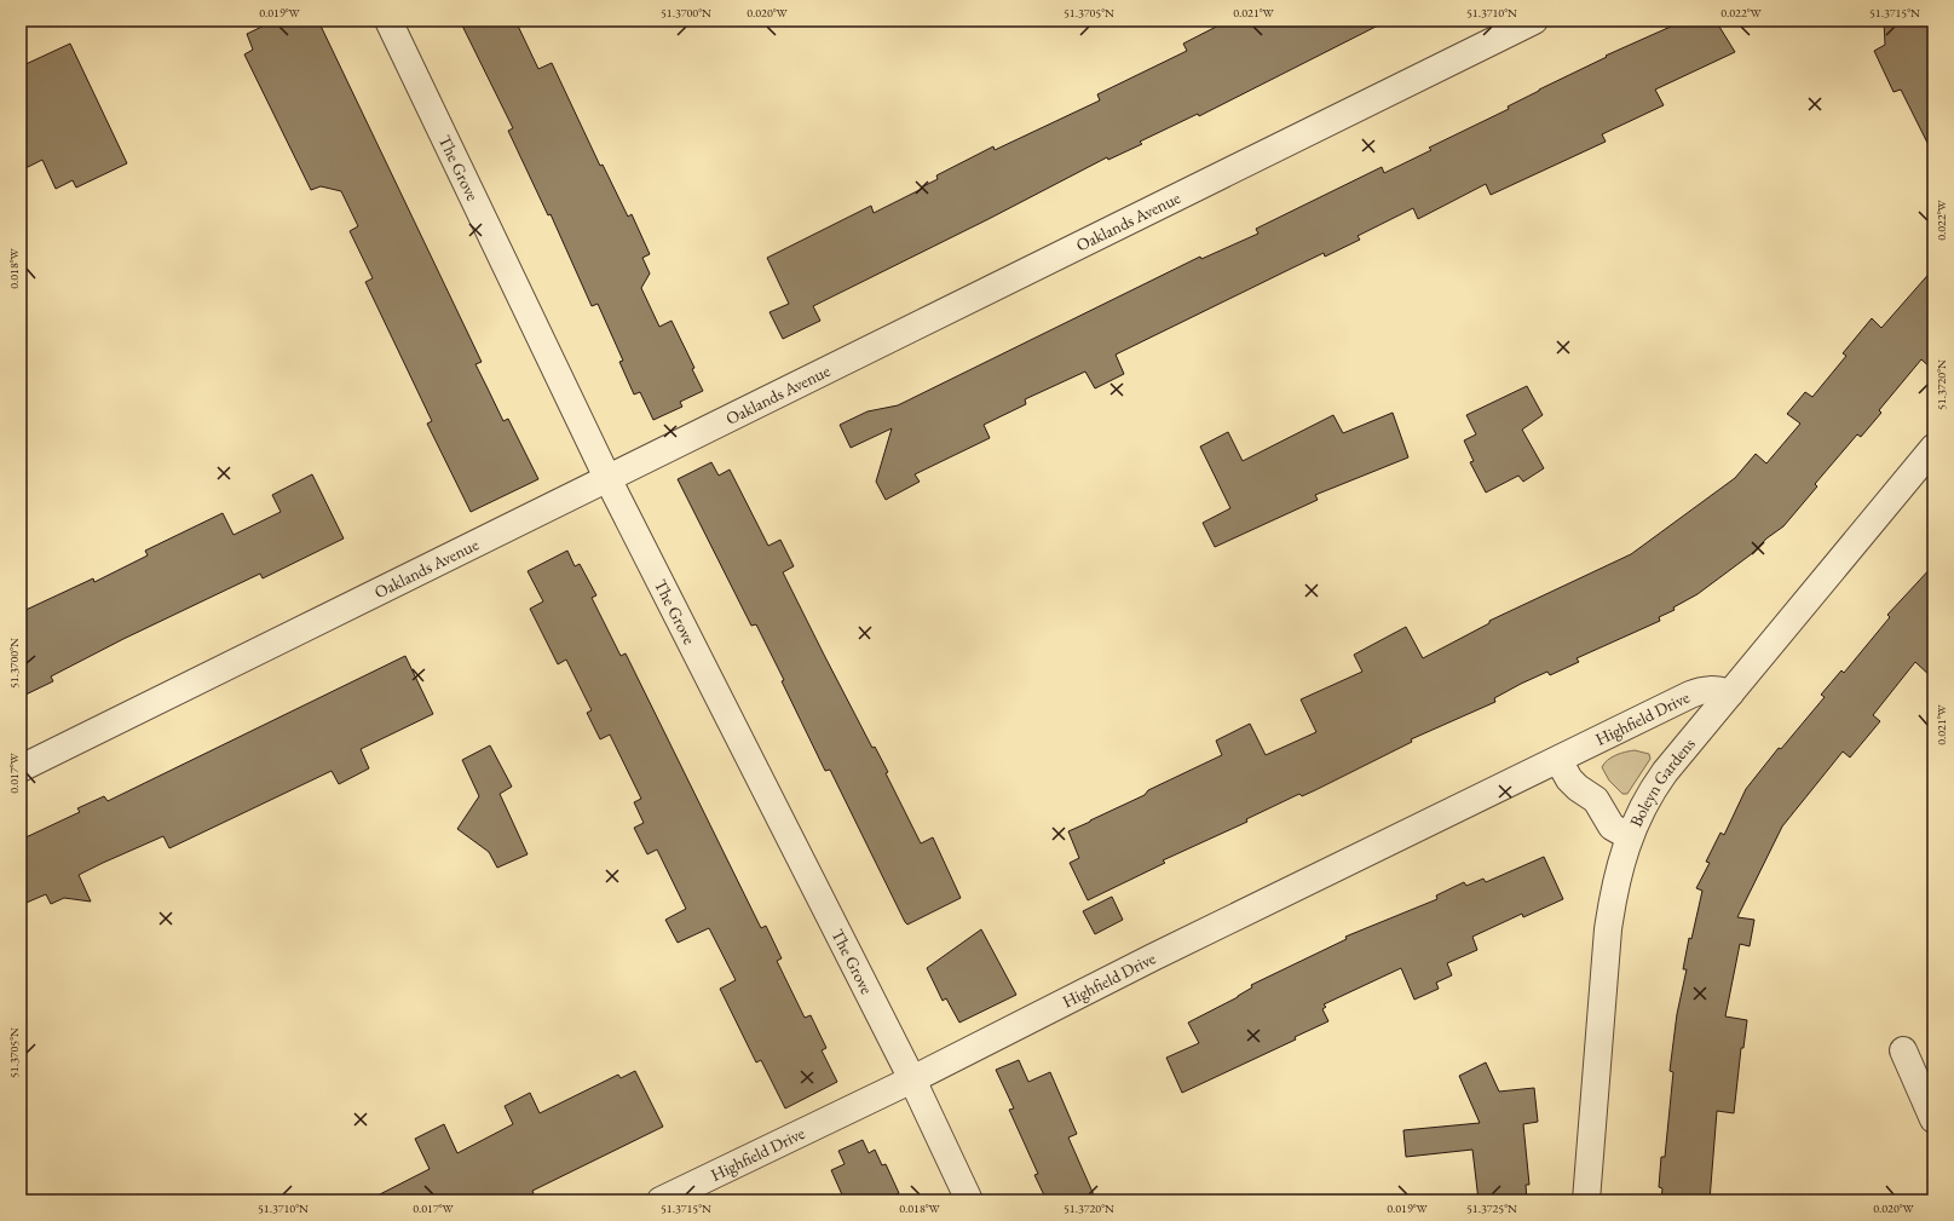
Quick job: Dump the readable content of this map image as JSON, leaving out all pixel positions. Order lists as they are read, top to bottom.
{
  "streets": {
    "street": [
      "The Grove",
      "Oaklands Avenue",
      "Highfield Drive",
      "Boleyn Gardens"
    ]
  },
  "crossings": [
    ["The Grove", "Oaklands Avenue"],
    ["The Grove", "Highfield Drive"],
    ["Highfield Drive", "Boleyn Gardens"]
  ],
  "coordinates": [
    "0.019°W",
    "51.3700°N",
    "0.020°W",
    "51.3705°N",
    "0.021°W",
    "51.3710°N",
    "0.022°W",
    "51.3715°N",
    "0.018°W",
    "51.3720°N",
    "0.017°W",
    "51.3725°N"
  ]
}
